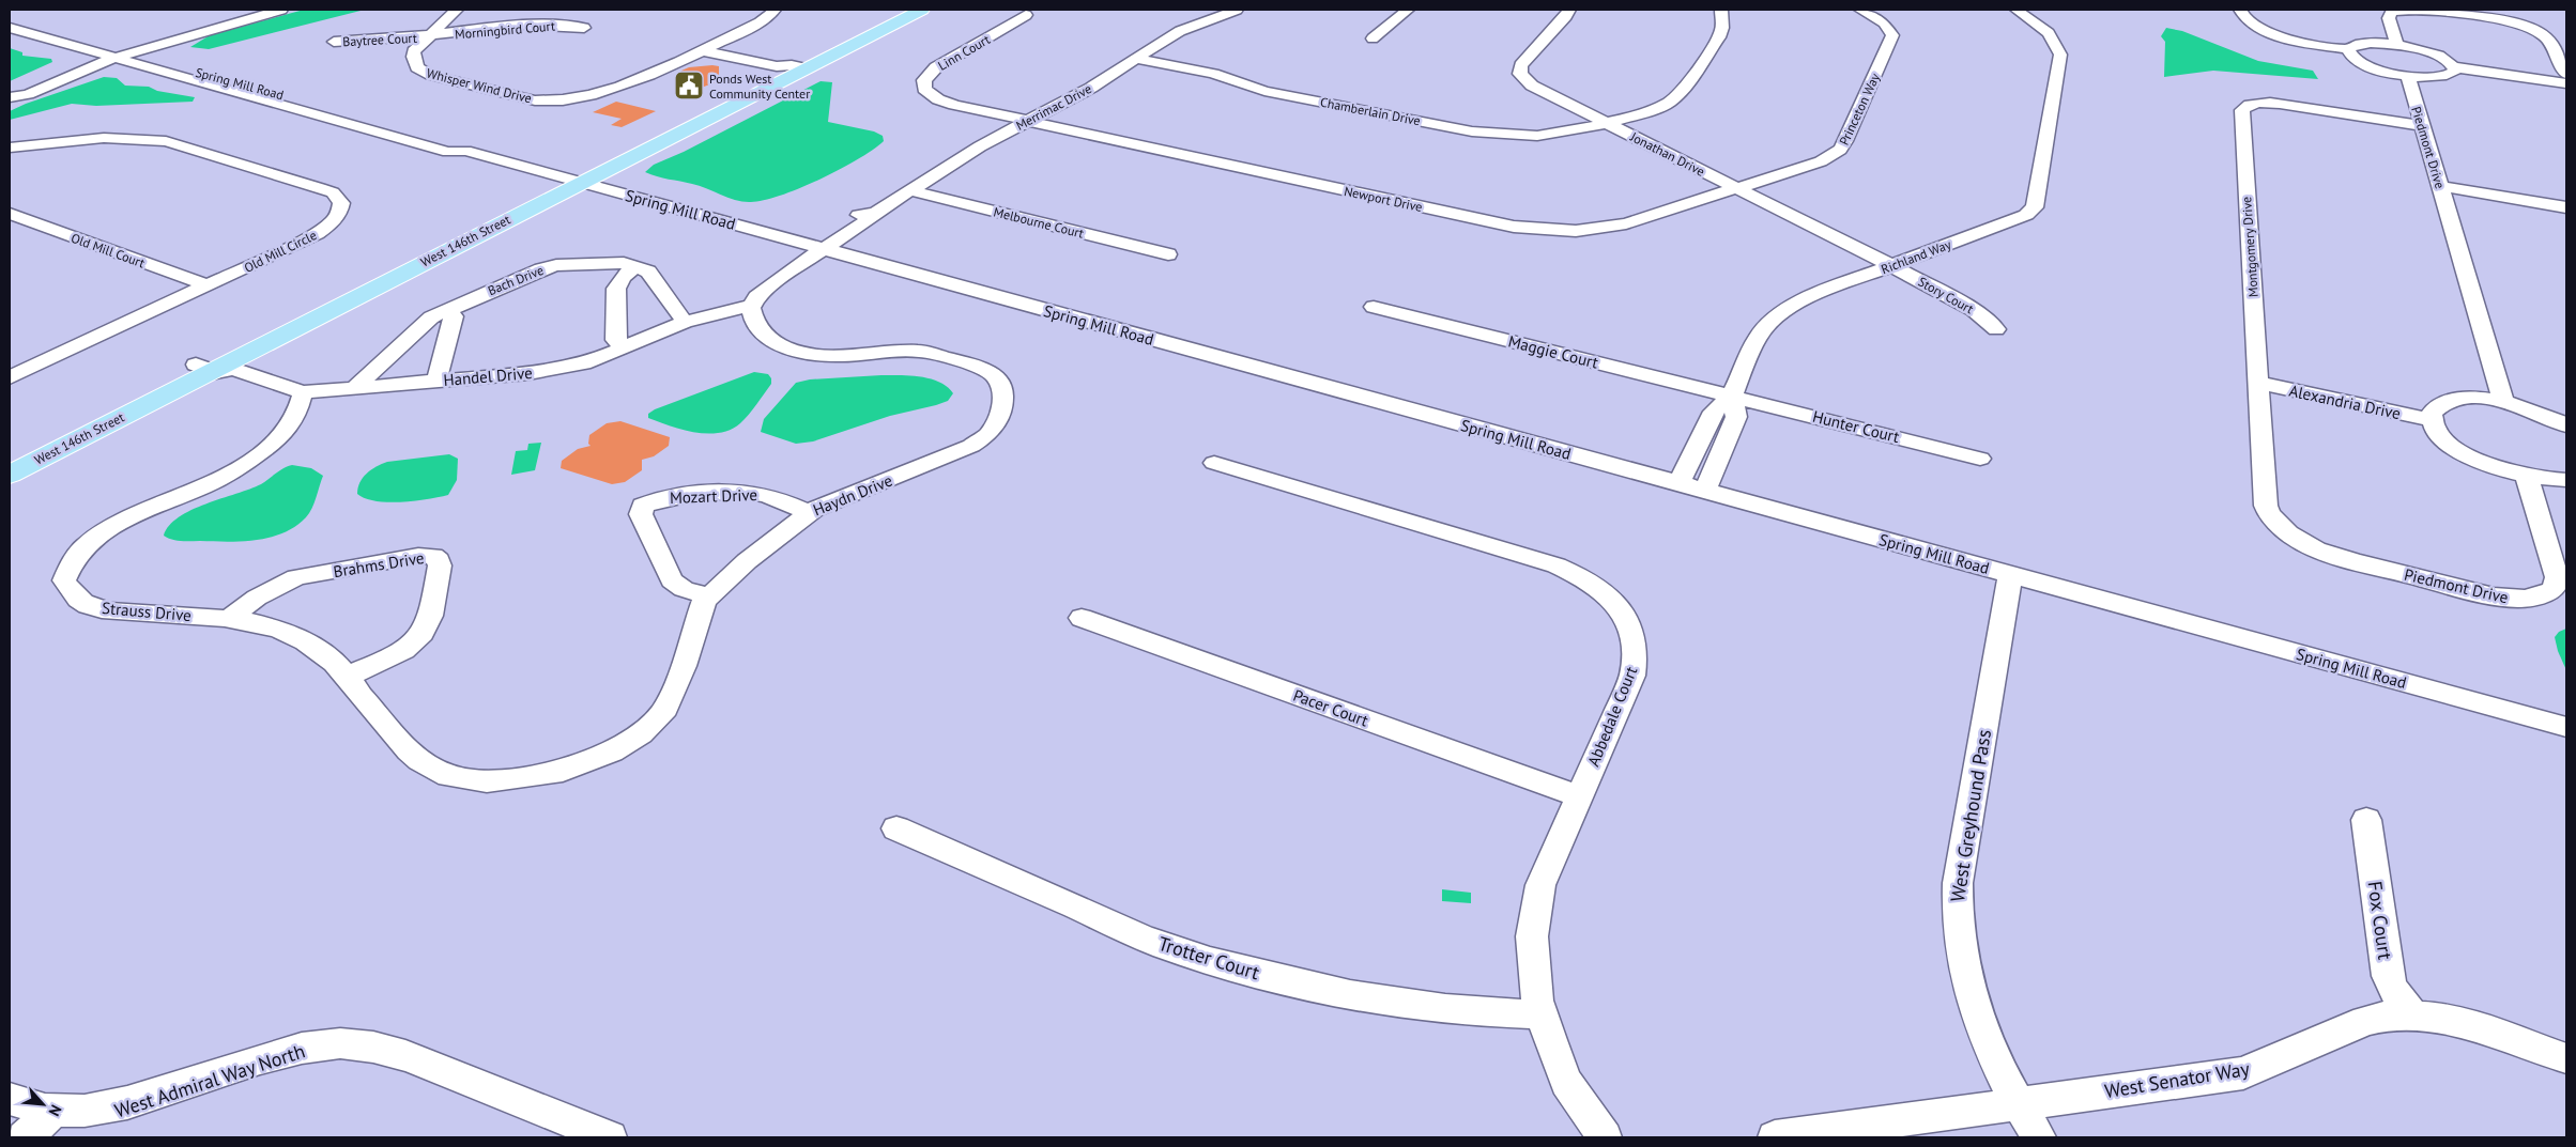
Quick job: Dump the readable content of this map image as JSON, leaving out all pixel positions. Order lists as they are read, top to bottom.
{
  "streets": {
    "main road": ["West 146th Street"],
    "street": [
      "Morningbird Court",
      "Baytree Court",
      "Linn Court",
      "Spring Mill Road",
      "Whisper Wind Drive",
      "Merrimac Drive",
      "Princeton Way",
      "Chamberlain Drive",
      "Piedmont Drive",
      "Jonathan Drive",
      "Newport Drive",
      "Melbourne Court",
      "Montgomery Drive",
      "Old Mill Court",
      "Old Mill Circle",
      "Richland Way",
      "Bach Drive",
      "Story Court",
      "Maggie Court",
      "Handel Drive",
      "Alexandria Drive",
      "Hunter Court",
      "Haydn Drive",
      "Mozart Drive",
      "Brahms Drive",
      "Strauss Drive",
      "Pacer Court",
      "Abbedale Court",
      "West Greyhound Pass",
      "Fox Court",
      "Trotter Court",
      "West Senator Way",
      "West Admiral Way North"
    ]
  },
  "crossings": [
    ["Morningbird Court", "Baytree Court"],
    ["Morningbird Court", "Whisper Wind Drive"],
    ["Baytree Court", "Whisper Wind Drive"],
    ["Linn Court", "Merrimac Drive"],
    ["Linn Court", "Newport Drive"],
    ["Spring Mill Road", "Merrimac Drive"],
    ["Spring Mill Road", "West 146th Street"],
    ["Spring Mill Road", "Richland Way"],
    ["Spring Mill Road", "West Greyhound Pass"],
    ["Merrimac Drive", "Chamberlain Drive"],
    ["Merrimac Drive", "Newport Drive"],
    ["Merrimac Drive", "Melbourne Court"],
    ["Merrimac Drive", "Handel Drive"],
    ["Merrimac Drive", "Haydn Drive"],
    ["Princeton Way", "Jonathan Drive"],
    ["Princeton Way", "Newport Drive"],
    ["Chamberlain Drive", "Jonathan Drive"],
    ["Piedmont Drive", "Montgomery Drive"],
    ["Jonathan Drive", "Newport Drive"],
    ["Jonathan Drive", "Richland Way"],
    ["Jonathan Drive", "Story Court"],
    ["West 146th Street", "Handel Drive"],
    ["Montgomery Drive", "Alexandria Drive"],
    ["Old Mill Court", "Old Mill Circle"],
    ["Richland Way", "Story Court"],
    ["Richland Way", "Maggie Court"],
    ["Richland Way", "Hunter Court"],
    ["Bach Drive", "Handel Drive"],
    ["Maggie Court", "Hunter Court"],
    ["Handel Drive", "Haydn Drive"],
    ["Handel Drive", "Strauss Drive"],
    ["Haydn Drive", "Mozart Drive"],
    ["Haydn Drive", "Strauss Drive"],
    ["Brahms Drive", "Strauss Drive"],
    ["Pacer Court", "Abbedale Court"],
    ["Abbedale Court", "Trotter Court"],
    ["West Greyhound Pass", "West Senator Way"],
    ["Fox Court", "West Senator Way"]
  ],
  "places": {
    "public building": ["Ponds West Community Center"]
  },
  "north": "bottom right"
}
